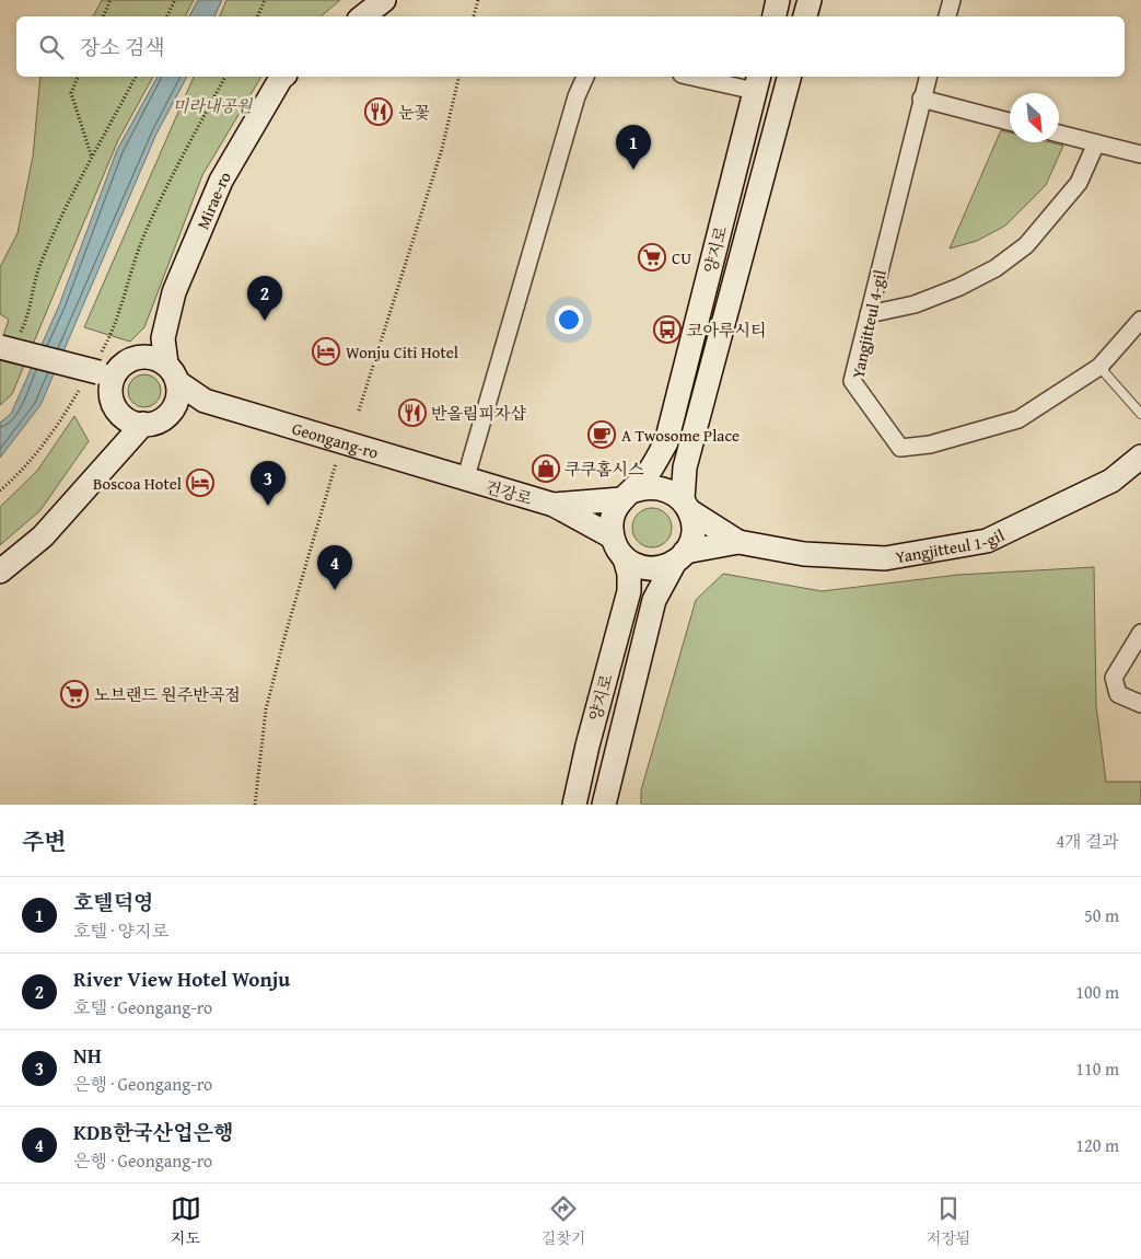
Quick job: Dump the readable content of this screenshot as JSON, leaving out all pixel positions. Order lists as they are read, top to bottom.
{
  "streets": {
    "street": [
      "Mirae-ro",
      "양지로",
      "Yangjitteul 4-gil",
      "Geongang-ro",
      "건강로",
      "Yangjitteul 1-gil"
    ]
  },
  "crossings": [
    ["Mirae-ro", "Geongang-ro"],
    ["Geongang-ro", "건강로"]
  ],
  "parks": ["미라내공원"],
  "places": {
    "restaurant": ["눈꽃", "반올림피자샵"],
    "supermarket": ["CU", "노브랜드 원주반곡점"],
    "bus stop": ["코아루시티"],
    "hotel": ["Wonju Citi Hotel", "Boscoa Hotel"],
    "cafe": ["A Twosome Place"],
    "shop": ["쿠쿠홈시스"]
  },
  "north": "bottom right",
  "page": {
    "search": "장소 검색",
    "pins": [
      "1",
      "2",
      "3",
      "4"
    ],
    "heading": ["주변", "4개 결과"],
    "list": [
      {
        "mark": "1",
        "name": "호텔덕영",
        "note": "호텔 · 양지로",
        "value": "50 m"
      },
      {
        "mark": "2",
        "name": "River View Hotel Wonju",
        "note": "호텔 · Geongang-ro",
        "value": "100 m"
      },
      {
        "mark": "3",
        "name": "NH",
        "note": "은행 · Geongang-ro",
        "value": "110 m"
      },
      {
        "mark": "4",
        "name": "KDB한국산업은행",
        "note": "은행 · Geongang-ro",
        "value": "120 m"
      }
    ],
    "nav": ["지도", "길찾기", "저장됨"]
  }
}
